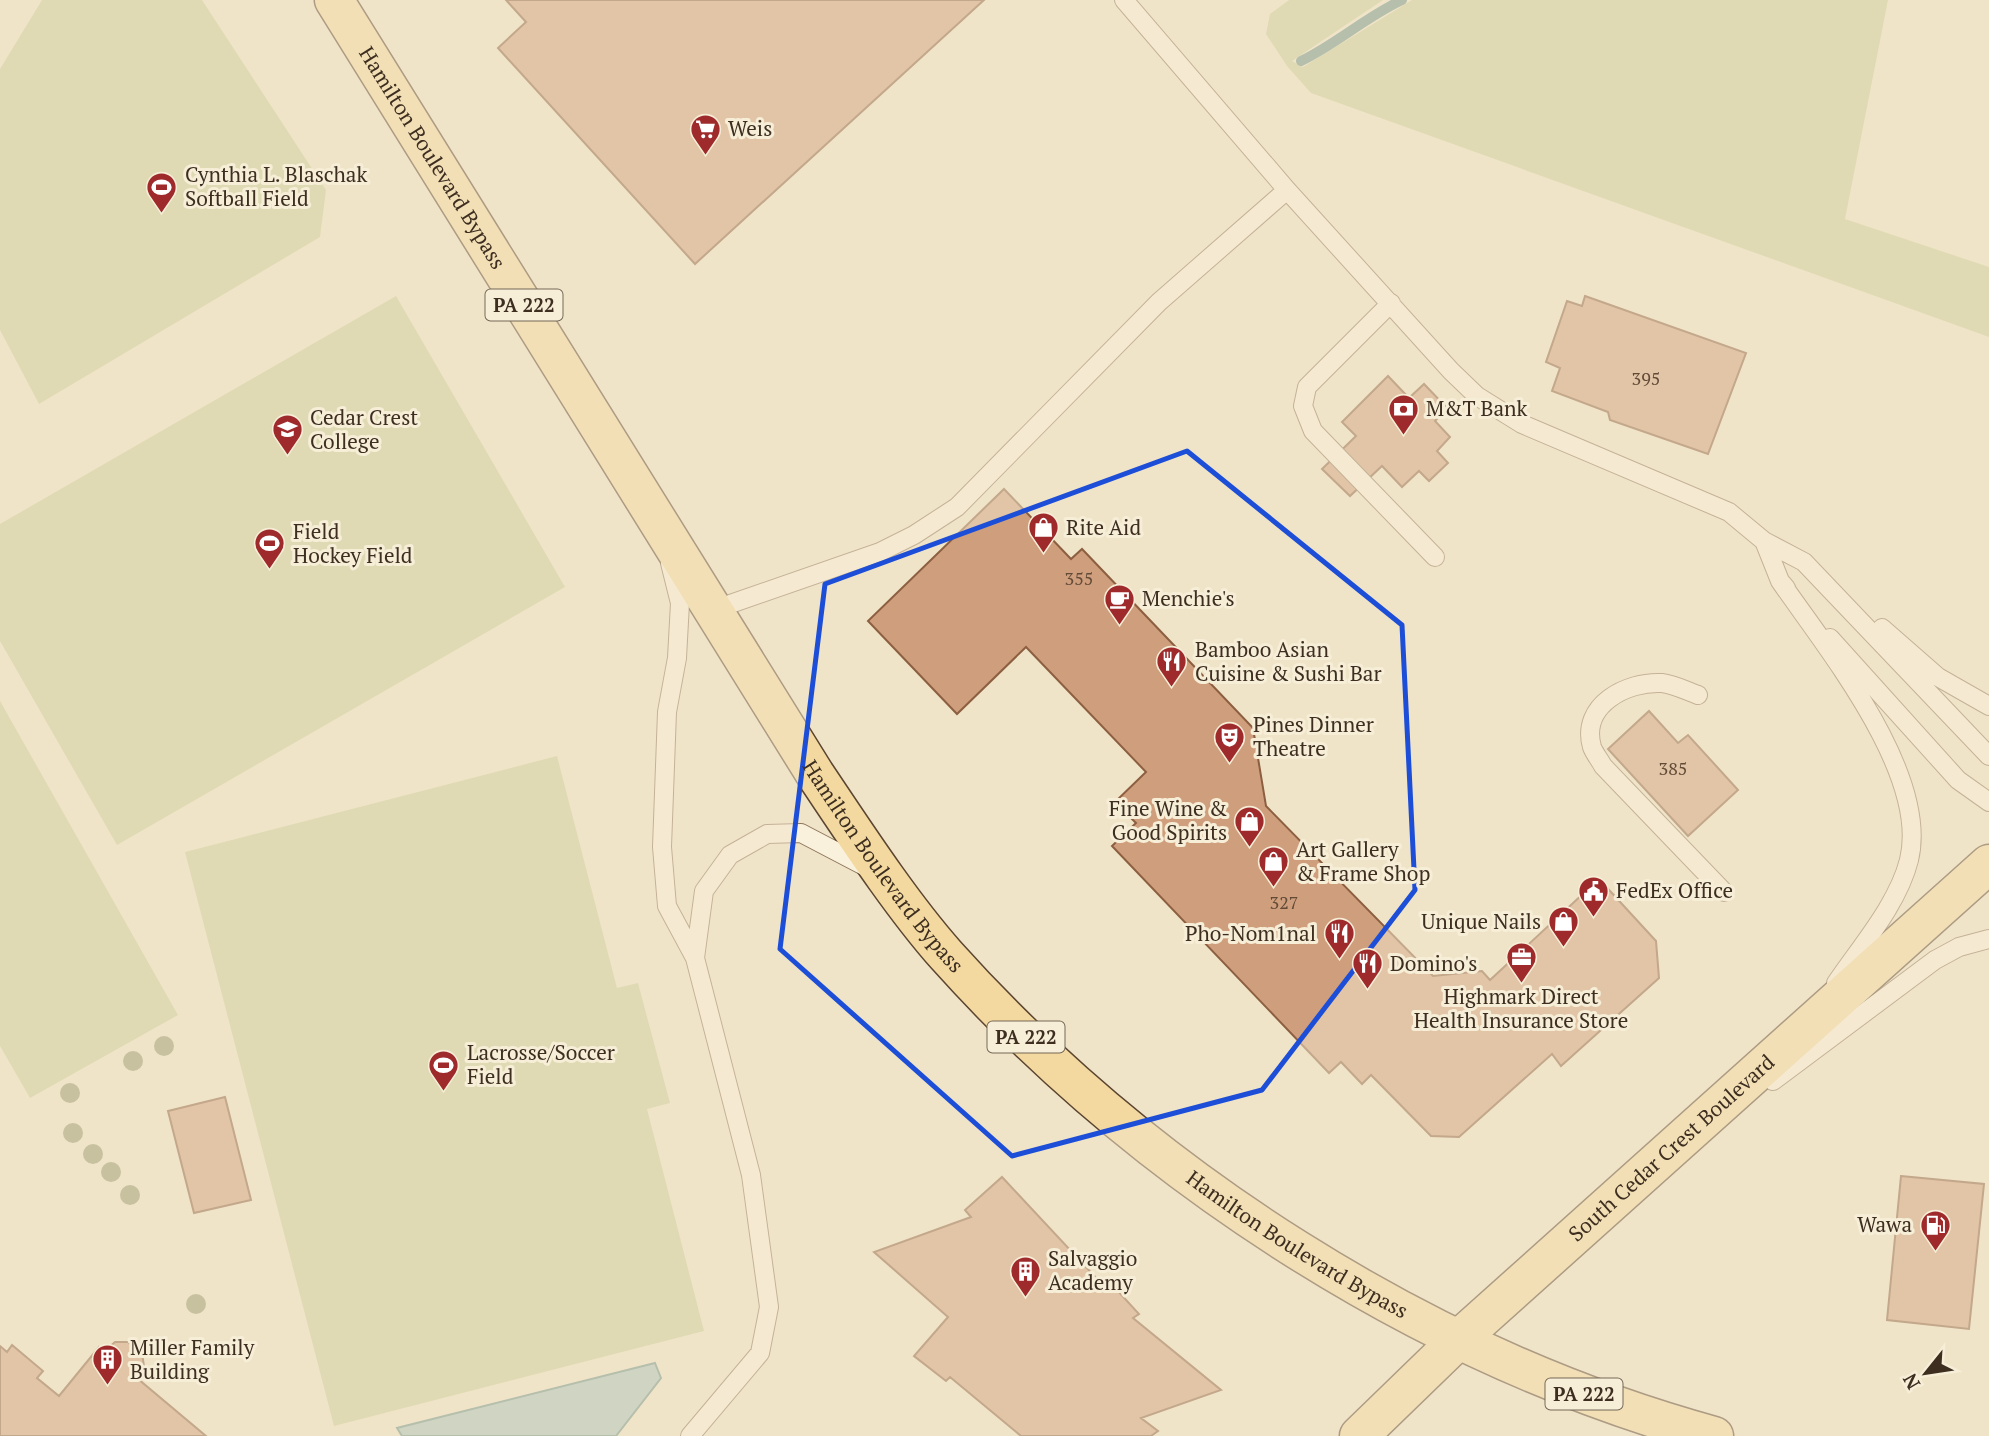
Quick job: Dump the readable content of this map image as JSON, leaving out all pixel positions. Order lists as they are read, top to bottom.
{
  "streets": {
    "main road": ["Hamilton Boulevard Bypass", "PA 222", "South Cedar Crest Boulevard"]
  },
  "crossings": [
    ["Hamilton Boulevard Bypass", "South Cedar Crest Boulevard"]
  ],
  "places": {
    "supermarket": ["Weis"],
    "sports": ["Cynthia L. Blaschak Softball Field", "Field Hockey Field", "Lacrosse/Soccer Field"],
    "bank": ["M&T Bank"],
    "school or university": ["Cedar Crest College"],
    "shop": [
      "Rite Aid",
      "Fine Wine & Good Spirits",
      "Art Gallery & Frame Shop",
      "Unique Nails"
    ],
    "cafe": ["Menchie's"],
    "restaurant": ["Bamboo Asian Cuisine & Sushi Bar", "Pho-Nom1nal", "Domino's"],
    "theatre": ["Pines Dinner Theatre"],
    "public building": ["FedEx Office"],
    "office": ["Highmark Direct Health Insurance Store"],
    "fuel station": ["Wawa"],
    "building": ["Salvaggio Academy", "Miller Family Building"]
  },
  "house_numbers": [
    "395",
    "355",
    "385",
    "327"
  ],
  "north": "bottom left"
}
